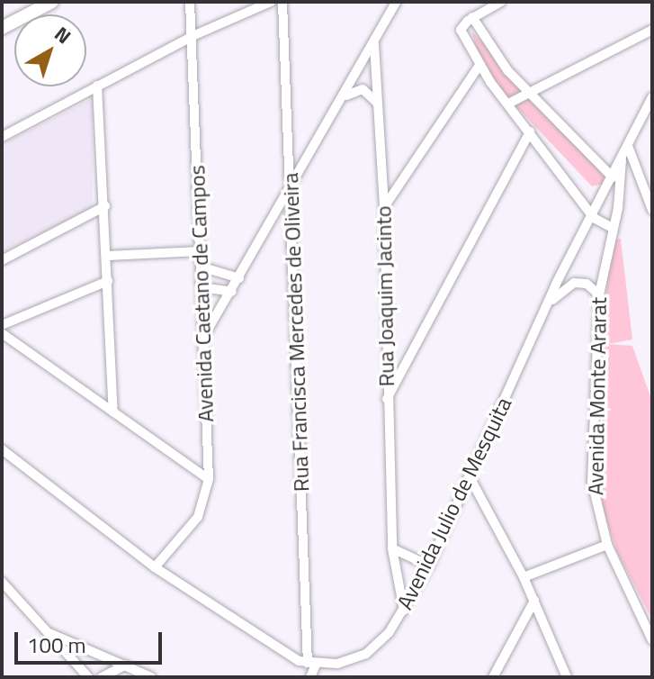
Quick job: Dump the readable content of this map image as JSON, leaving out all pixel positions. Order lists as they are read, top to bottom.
{
  "streets": {
    "street": [
      "Avenida Caetano de Campos",
      "Rua Joaquim Jacinto",
      "Rua Francisca Mercedes de Oliveira",
      "Avenida Monte Ararat",
      "Avenida Julio de Mesquita"
    ]
  },
  "crossings": [
    ["Rua Joaquim Jacinto", "Avenida Julio de Mesquita"],
    ["Rua Francisca Mercedes de Oliveira", "Avenida Julio de Mesquita"],
    ["Avenida Monte Ararat", "Avenida Julio de Mesquita"]
  ],
  "scale_bar": "100 m",
  "north": "top right"
}
